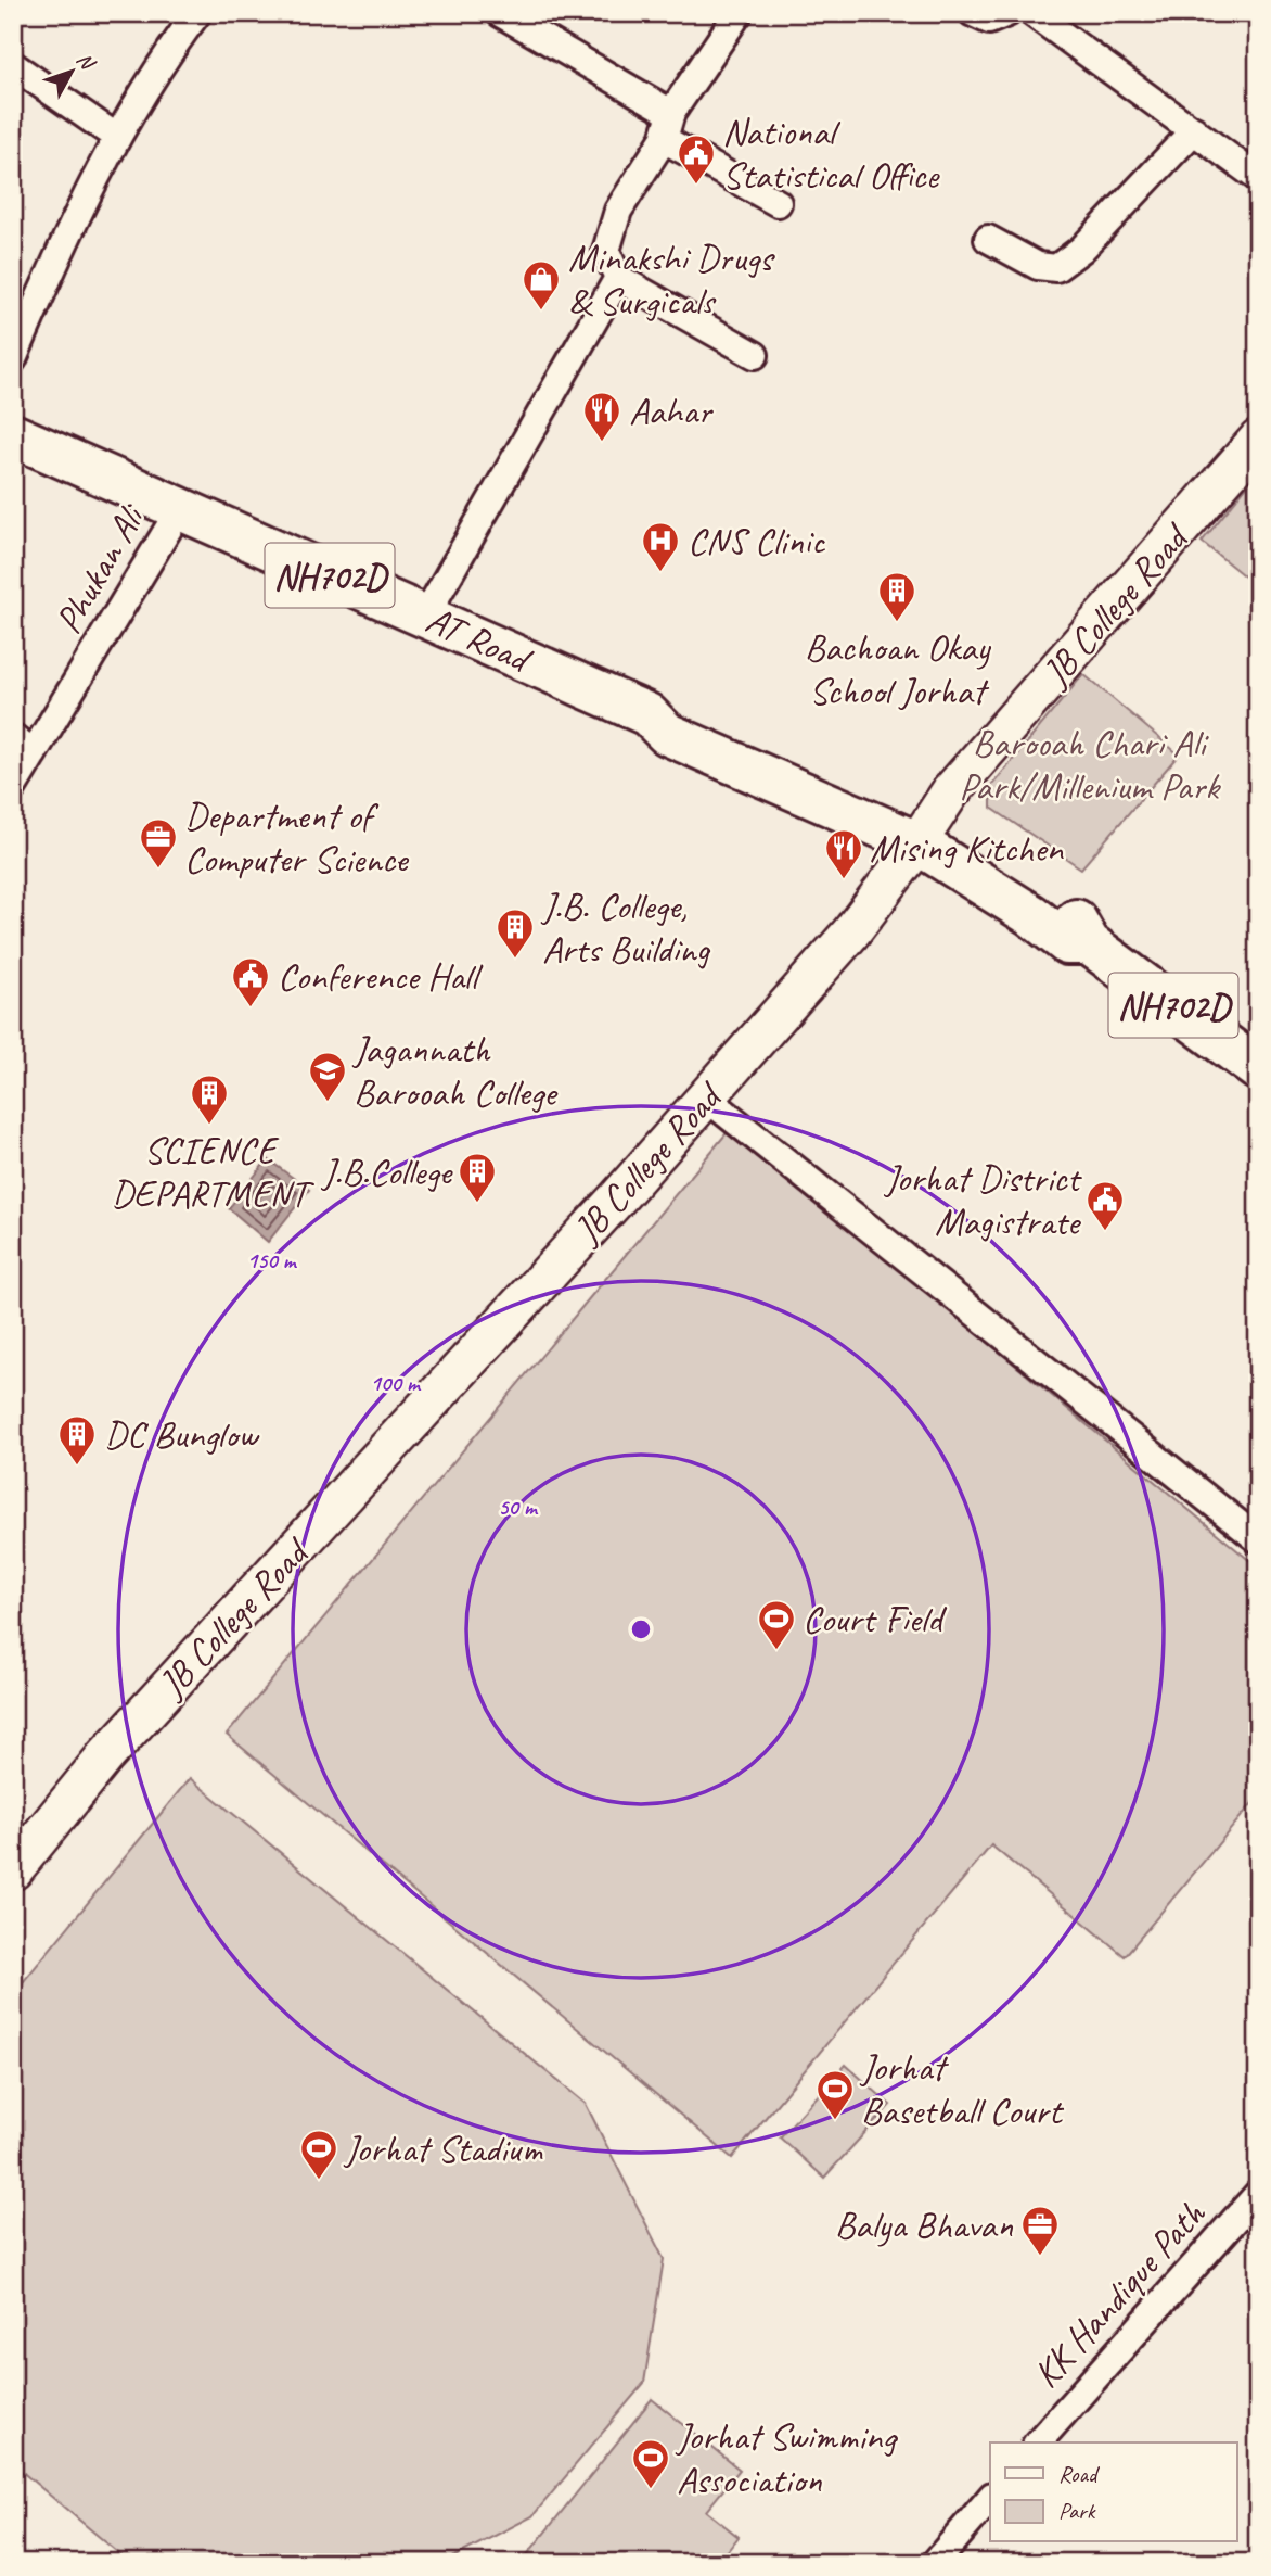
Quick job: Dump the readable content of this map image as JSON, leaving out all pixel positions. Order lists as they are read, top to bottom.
{
  "streets": {
    "highway": ["NH702D", "AT Road"],
    "street": ["Phukan Ali", "JB College Road", "KK Handique Path"]
  },
  "crossings": [
    ["Phukan Ali", "AT Road"],
    ["JB College Road", "AT Road"]
  ],
  "parks": ["Barooah Chari Ali Park/Millenium Park"],
  "places": {
    "public building": ["National Statistical Office", "Conference Hall", "Jorhat District Magistrate"],
    "shop": ["Minakshi Drugs & Surgicals"],
    "restaurant": ["Aahar", "Mising Kitchen"],
    "hospital": ["CNS Clinic"],
    "building": [
      "Bachoan Okay School Jorhat",
      "J.B. College, Arts Building",
      "SCIENCE DEPARTMENT",
      "J.B.College",
      "DC Bunglow"
    ],
    "office": ["Department of Computer Science", "Balya Bhavan"],
    "school or university": ["Jagannath Barooah College"],
    "sports": [
      "Court Field",
      "Jorhat Basetball Court",
      "Jorhat Stadium",
      "Jorhat Swimming Association"
    ]
  },
  "legend": ["Road", "Park"],
  "north": "top right",
  "rings": ["150 m", "100 m", "50 m"]
}
